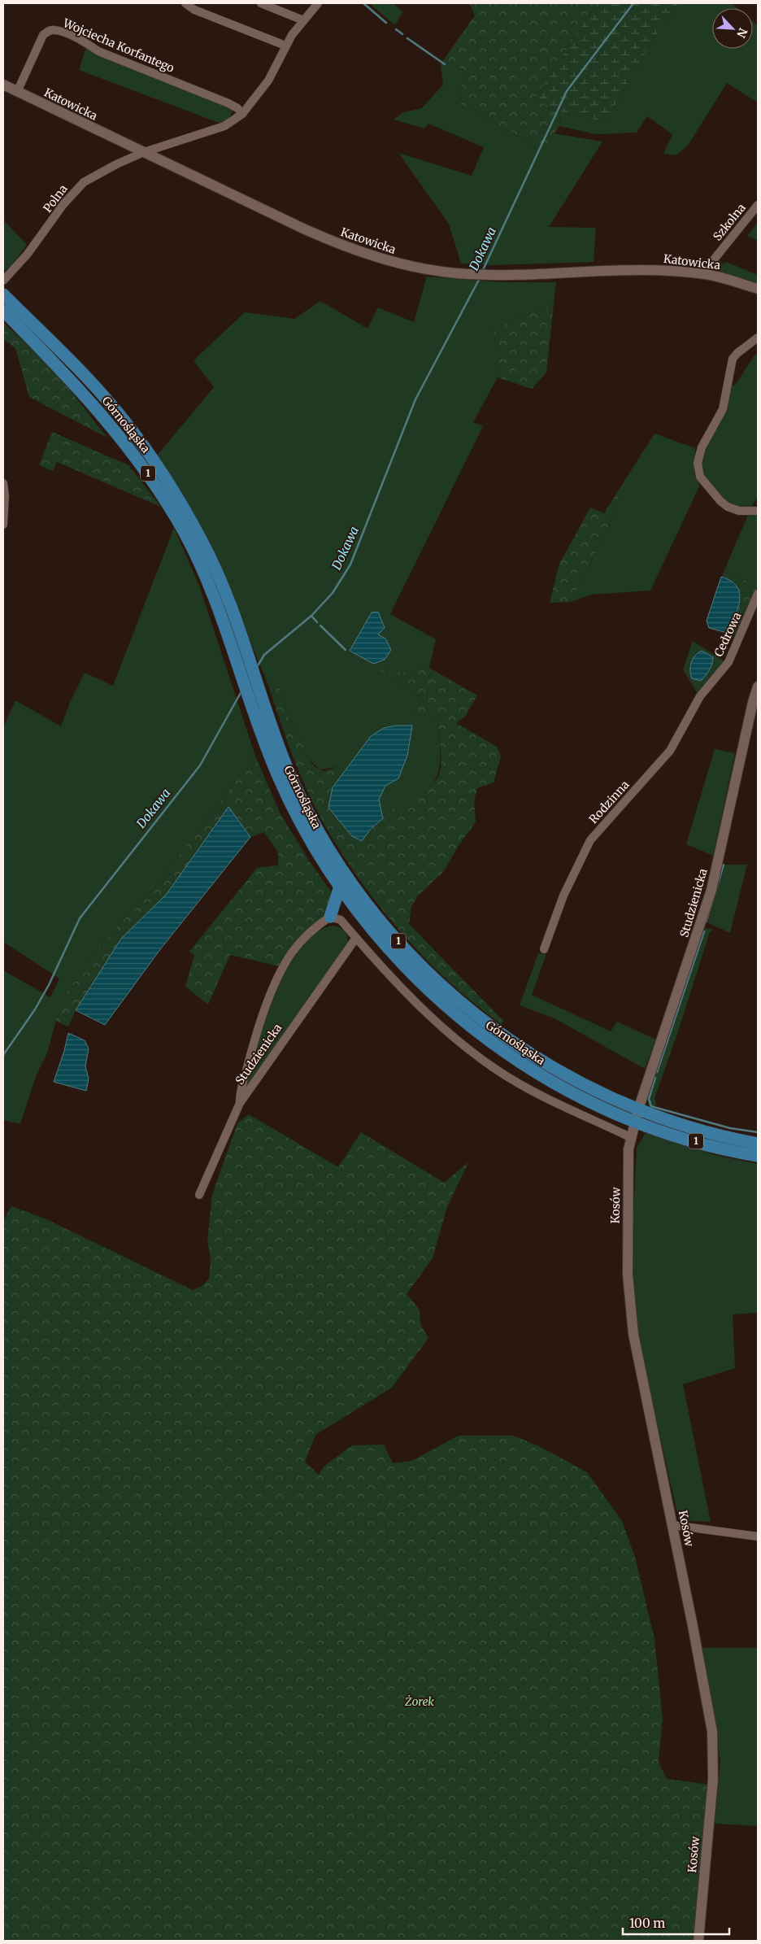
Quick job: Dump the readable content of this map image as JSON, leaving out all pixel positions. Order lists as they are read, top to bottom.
{
  "streets": {
    "main road": ["Górnośląska", "1"],
    "street": [
      "Wojciecha Korfantego",
      "Katowicka",
      "Polna",
      "Szkolna",
      "Cedrowa",
      "Rodzinna",
      "Studzienicka",
      "Kosów"
    ]
  },
  "crossings": [
    ["Wojciecha Korfantego", "Katowicka"],
    ["Wojciecha Korfantego", "Polna"],
    ["Katowicka", "Polna"],
    ["Katowicka", "Szkolna"],
    ["Górnośląska", "Studzienicka"],
    ["Górnośląska", "Kosów"],
    ["Cedrowa", "Rodzinna"],
    ["Studzienicka", "Kosów"]
  ],
  "water": ["Dokawa"],
  "parks": ["Żorek"],
  "scale_bar": "100 m",
  "north": "bottom right"
}
